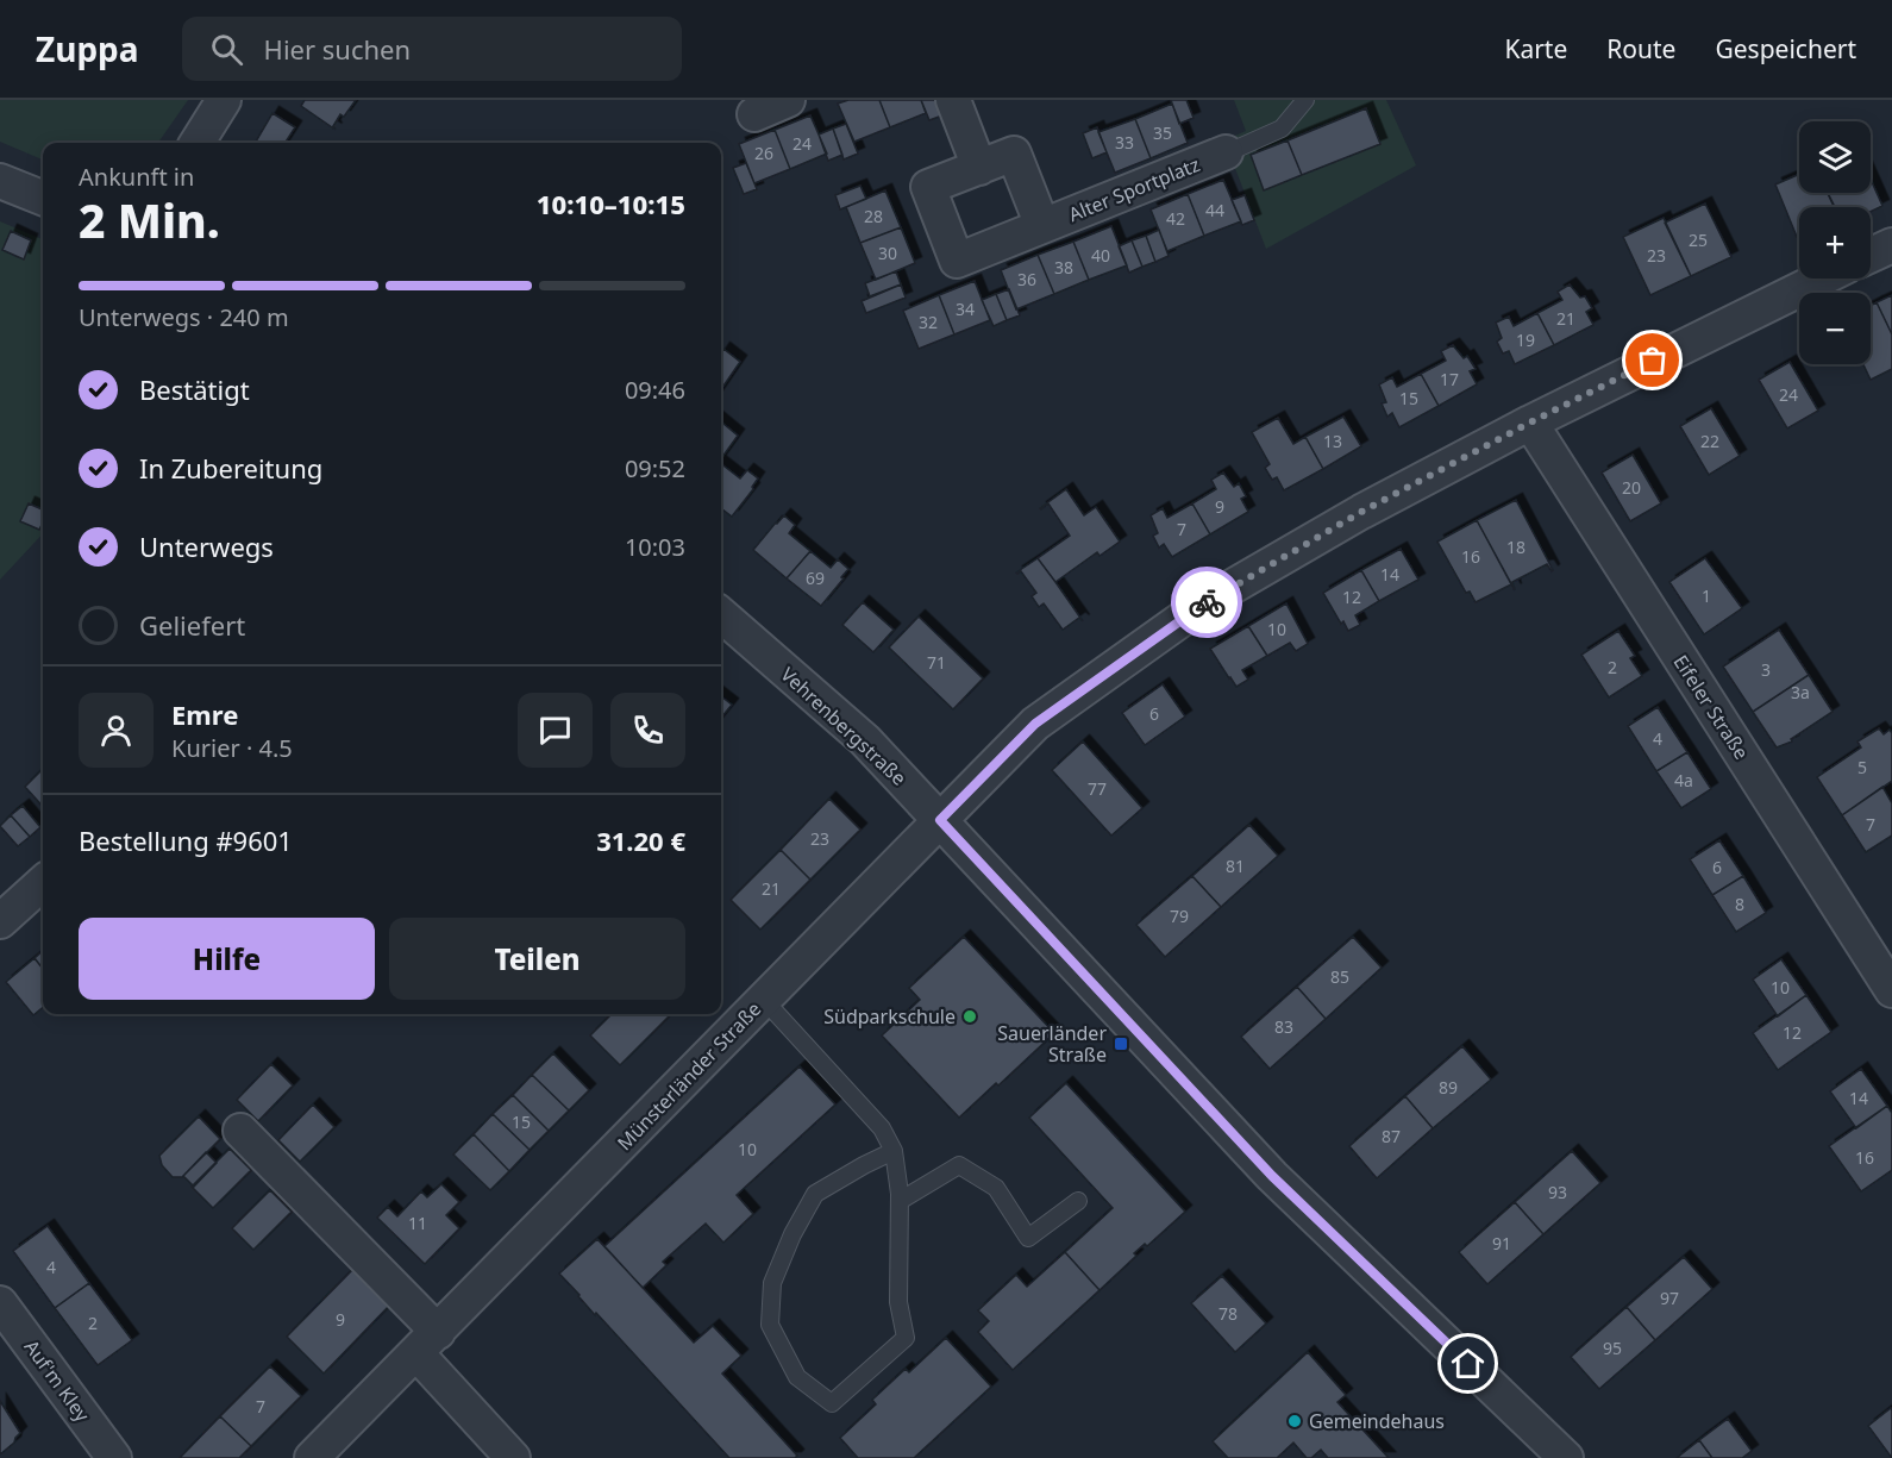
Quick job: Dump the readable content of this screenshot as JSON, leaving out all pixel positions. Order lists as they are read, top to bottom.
{
  "streets": {
    "street": [
      "Alter Sportplatz",
      "Eifeler Straße",
      "Vehrenbergstraße",
      "Münsterländer Straße",
      "Auf'm Kley"
    ]
  },
  "crossings": [
    ["Vehrenbergstraße", "Münsterländer Straße"]
  ],
  "places": {
    "other": ["Südparkschule", "Gemeindehaus"],
    "transit": ["Sauerländer Straße"]
  },
  "house_numbers": [
    "35",
    "33",
    "24",
    "26",
    "44",
    "28",
    "42",
    "25",
    "30",
    "40",
    "23",
    "38",
    "36",
    "34",
    "21",
    "32",
    "19",
    "17",
    "24",
    "15",
    "13",
    "22",
    "20",
    "9",
    "7",
    "18",
    "16",
    "14",
    "69",
    "1",
    "12",
    "10",
    "71",
    "2",
    "3",
    "3a",
    "6",
    "4",
    "5",
    "4a",
    "77",
    "7",
    "23",
    "81",
    "6",
    "21",
    "8",
    "79",
    "85",
    "10",
    "83",
    "12",
    "89",
    "14",
    "15",
    "87",
    "10",
    "16",
    "93",
    "11",
    "91",
    "4",
    "97",
    "78",
    "9",
    "2",
    "95",
    "7"
  ],
  "page": {
    "header": "Zuppa",
    "search": "Hier suchen",
    "nav": ["Karte", "Route", "Gespeichert"],
    "map_buttons": ["+", "−"],
    "heading": ["2 Min.", "Ankunft in", "10:10–10:15"],
    "panel": [
      "Emre",
      "Kurier · 4.5",
      "Bestellung #9601",
      "31.20 €"
    ],
    "bar": "Unterwegs · 240 m",
    "list": [
      ["Bestätigt", "09:46"],
      ["In Zubereitung", "09:52"],
      ["Unterwegs", "10:03"],
      "Geliefert"
    ],
    "buttons": ["Hilfe", "Teilen"]
  }
}
